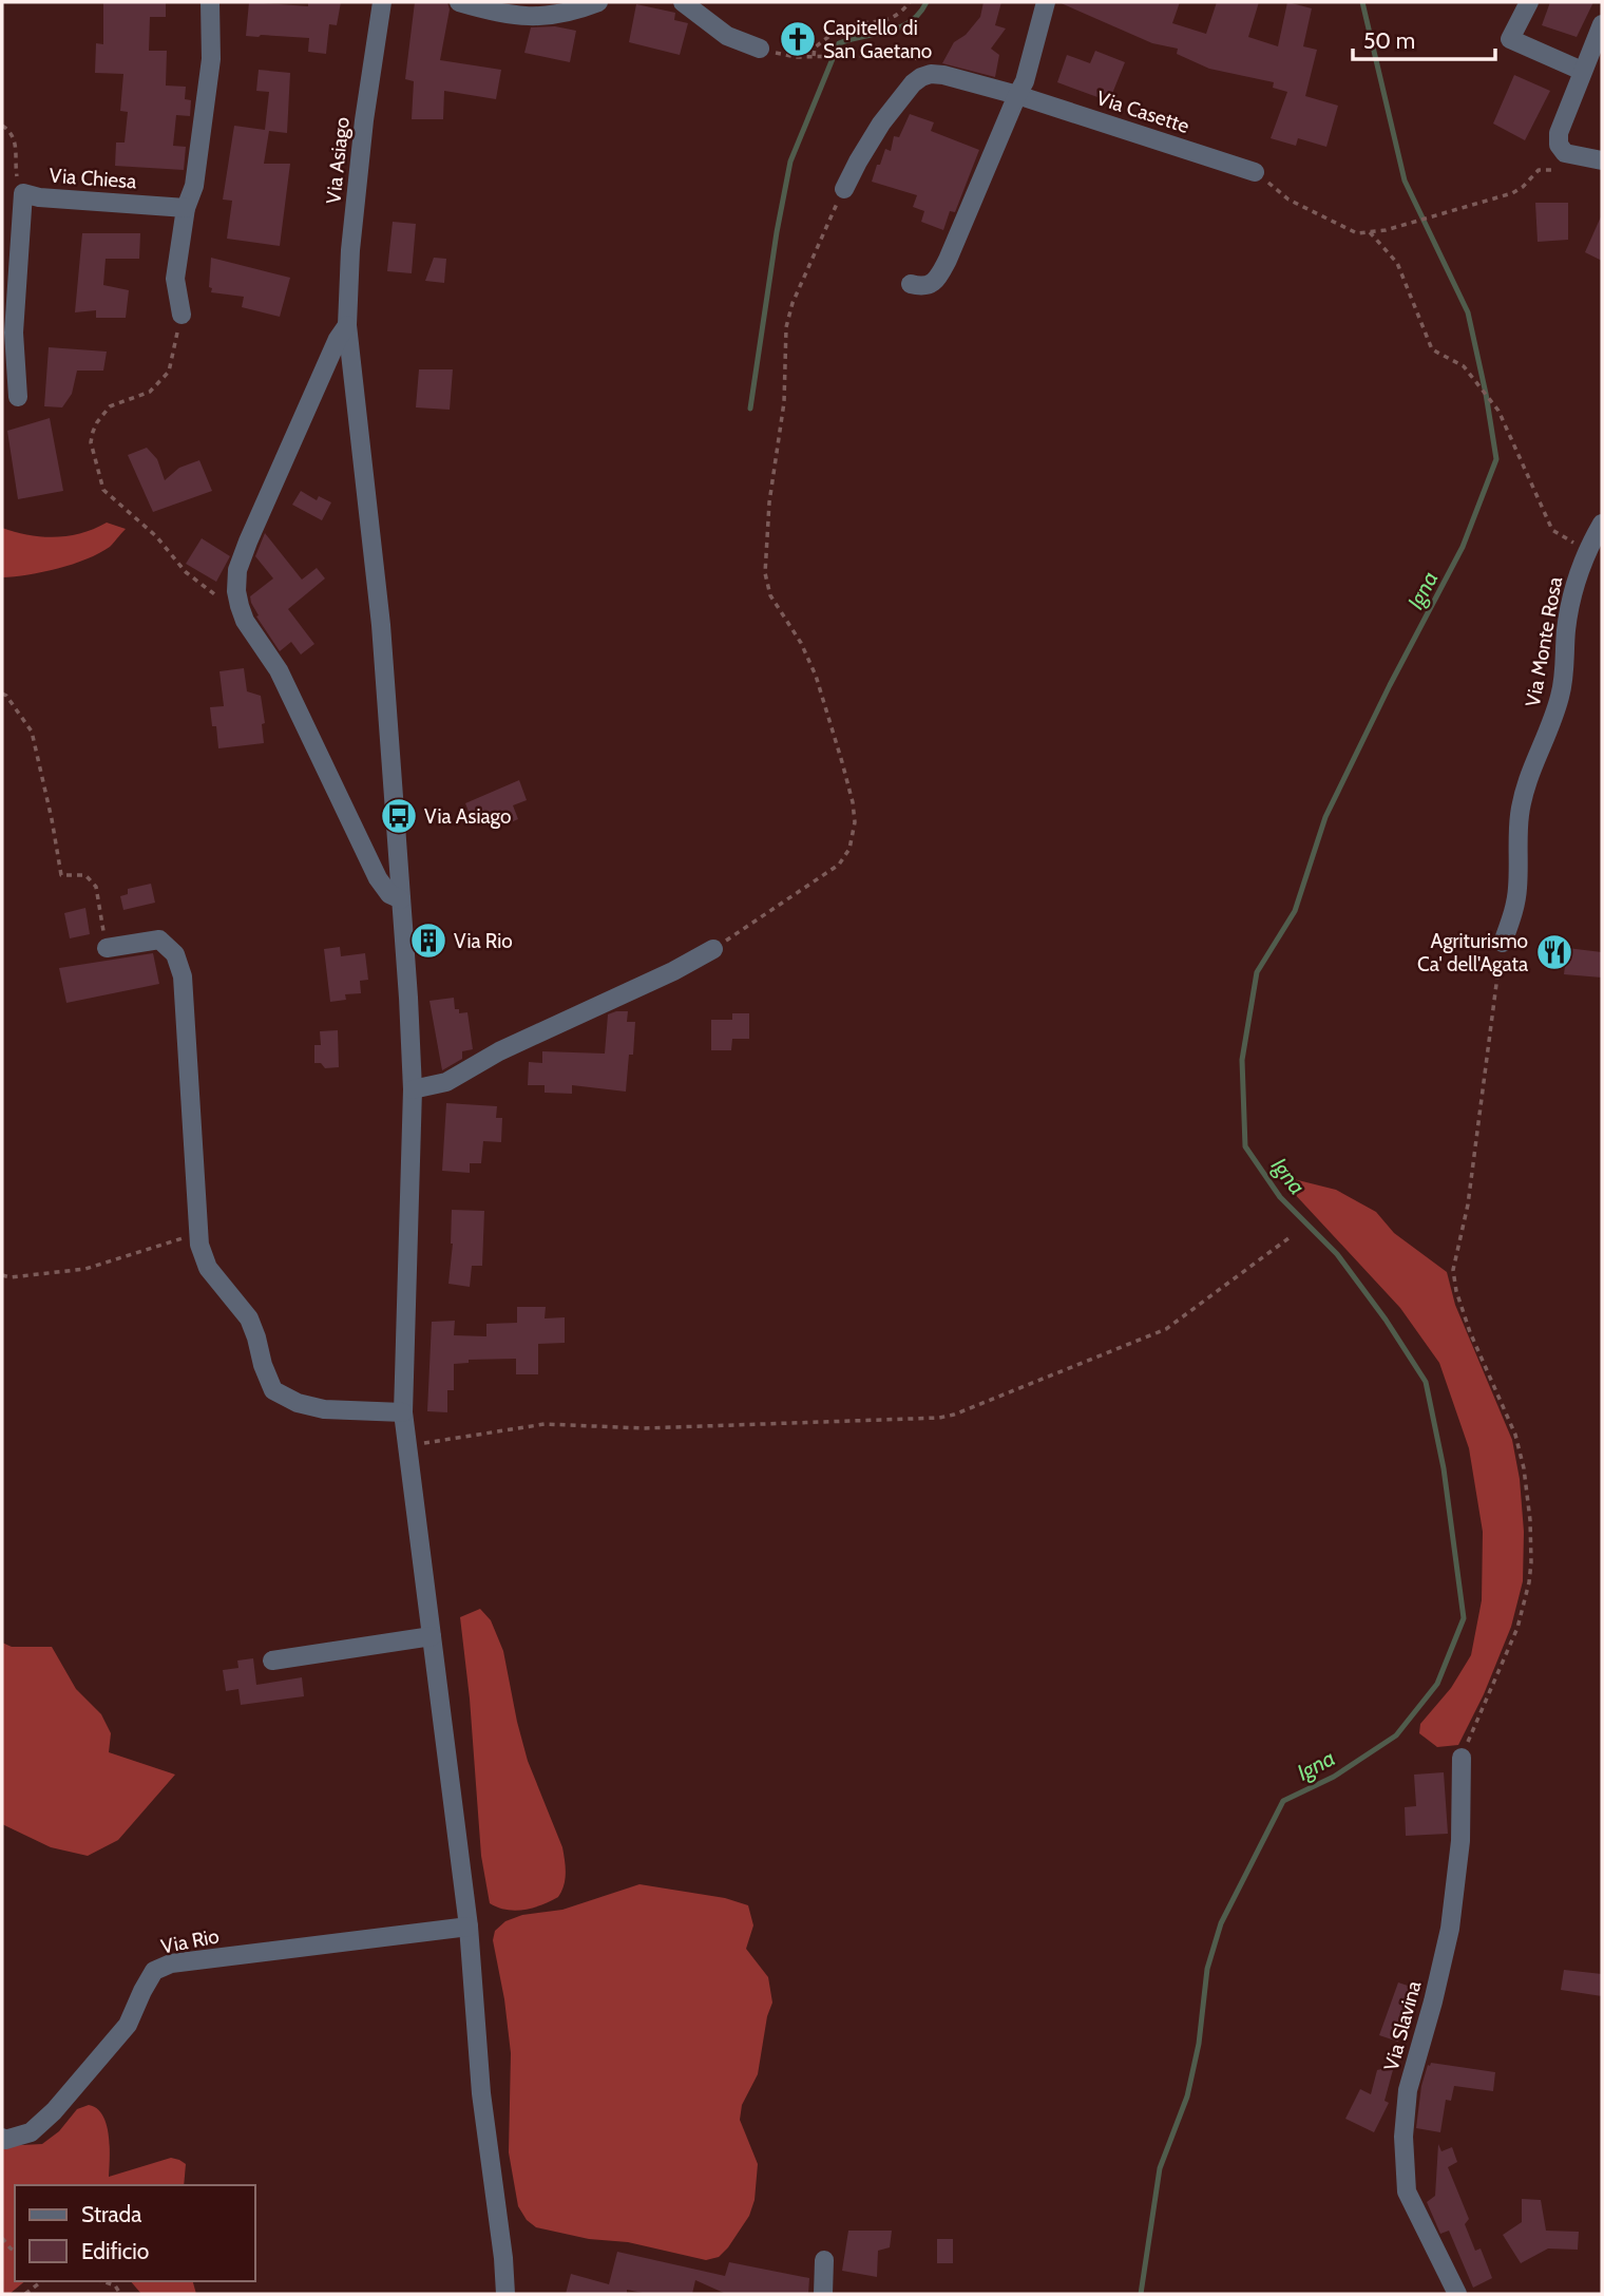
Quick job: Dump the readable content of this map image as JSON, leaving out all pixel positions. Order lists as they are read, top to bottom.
{
  "streets": {
    "street": [
      "Via Casette",
      "Via Asiago",
      "Via Chiesa",
      "Via Monte Rosa",
      "Via Rio",
      "Via Slavina"
    ]
  },
  "water": ["Igna"],
  "places": {
    "church": ["Capitello di San Gaetano"],
    "bus stop": ["Via Asiago"],
    "building": ["Via Rio"],
    "restaurant": ["Agriturismo Ca' dell'Agata"]
  },
  "legend": ["Strada", "Edificio"],
  "scale_bar": "50 m"
}
